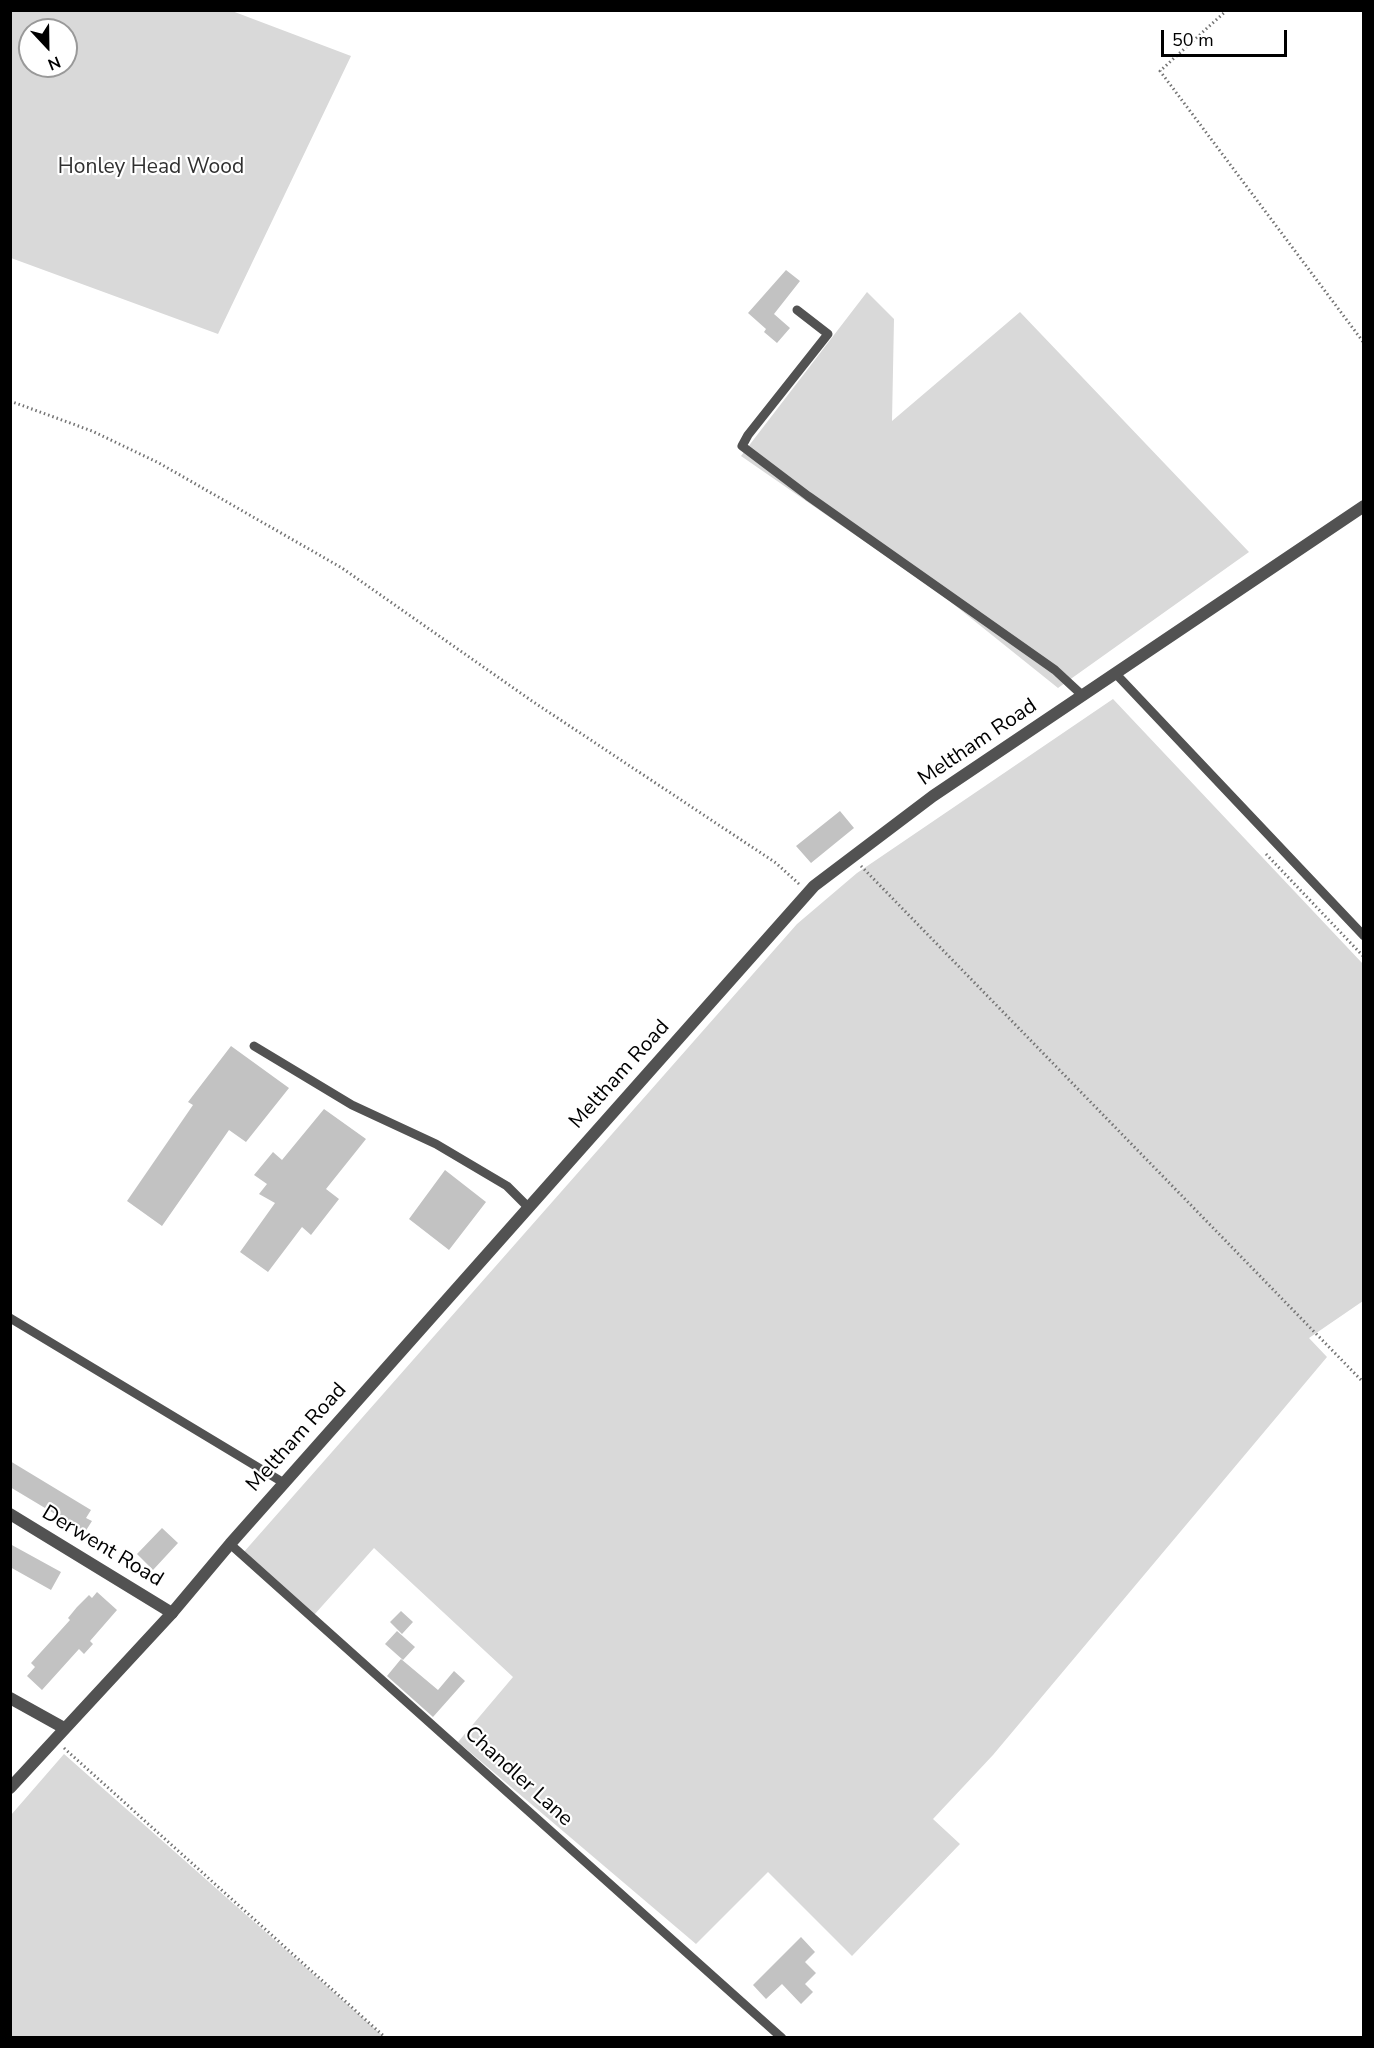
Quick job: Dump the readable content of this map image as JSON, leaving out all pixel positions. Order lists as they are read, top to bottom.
{
  "streets": {
    "street": ["Meltham Road", "Derwent Road"],
    "lane": ["Chandler Lane"]
  },
  "crossings": [
    ["Meltham Road", "Derwent Road"],
    ["Meltham Road", "Chandler Lane"]
  ],
  "parks": ["Honley Head Wood"],
  "scale_bar": "50 m",
  "north": "bottom"
}
